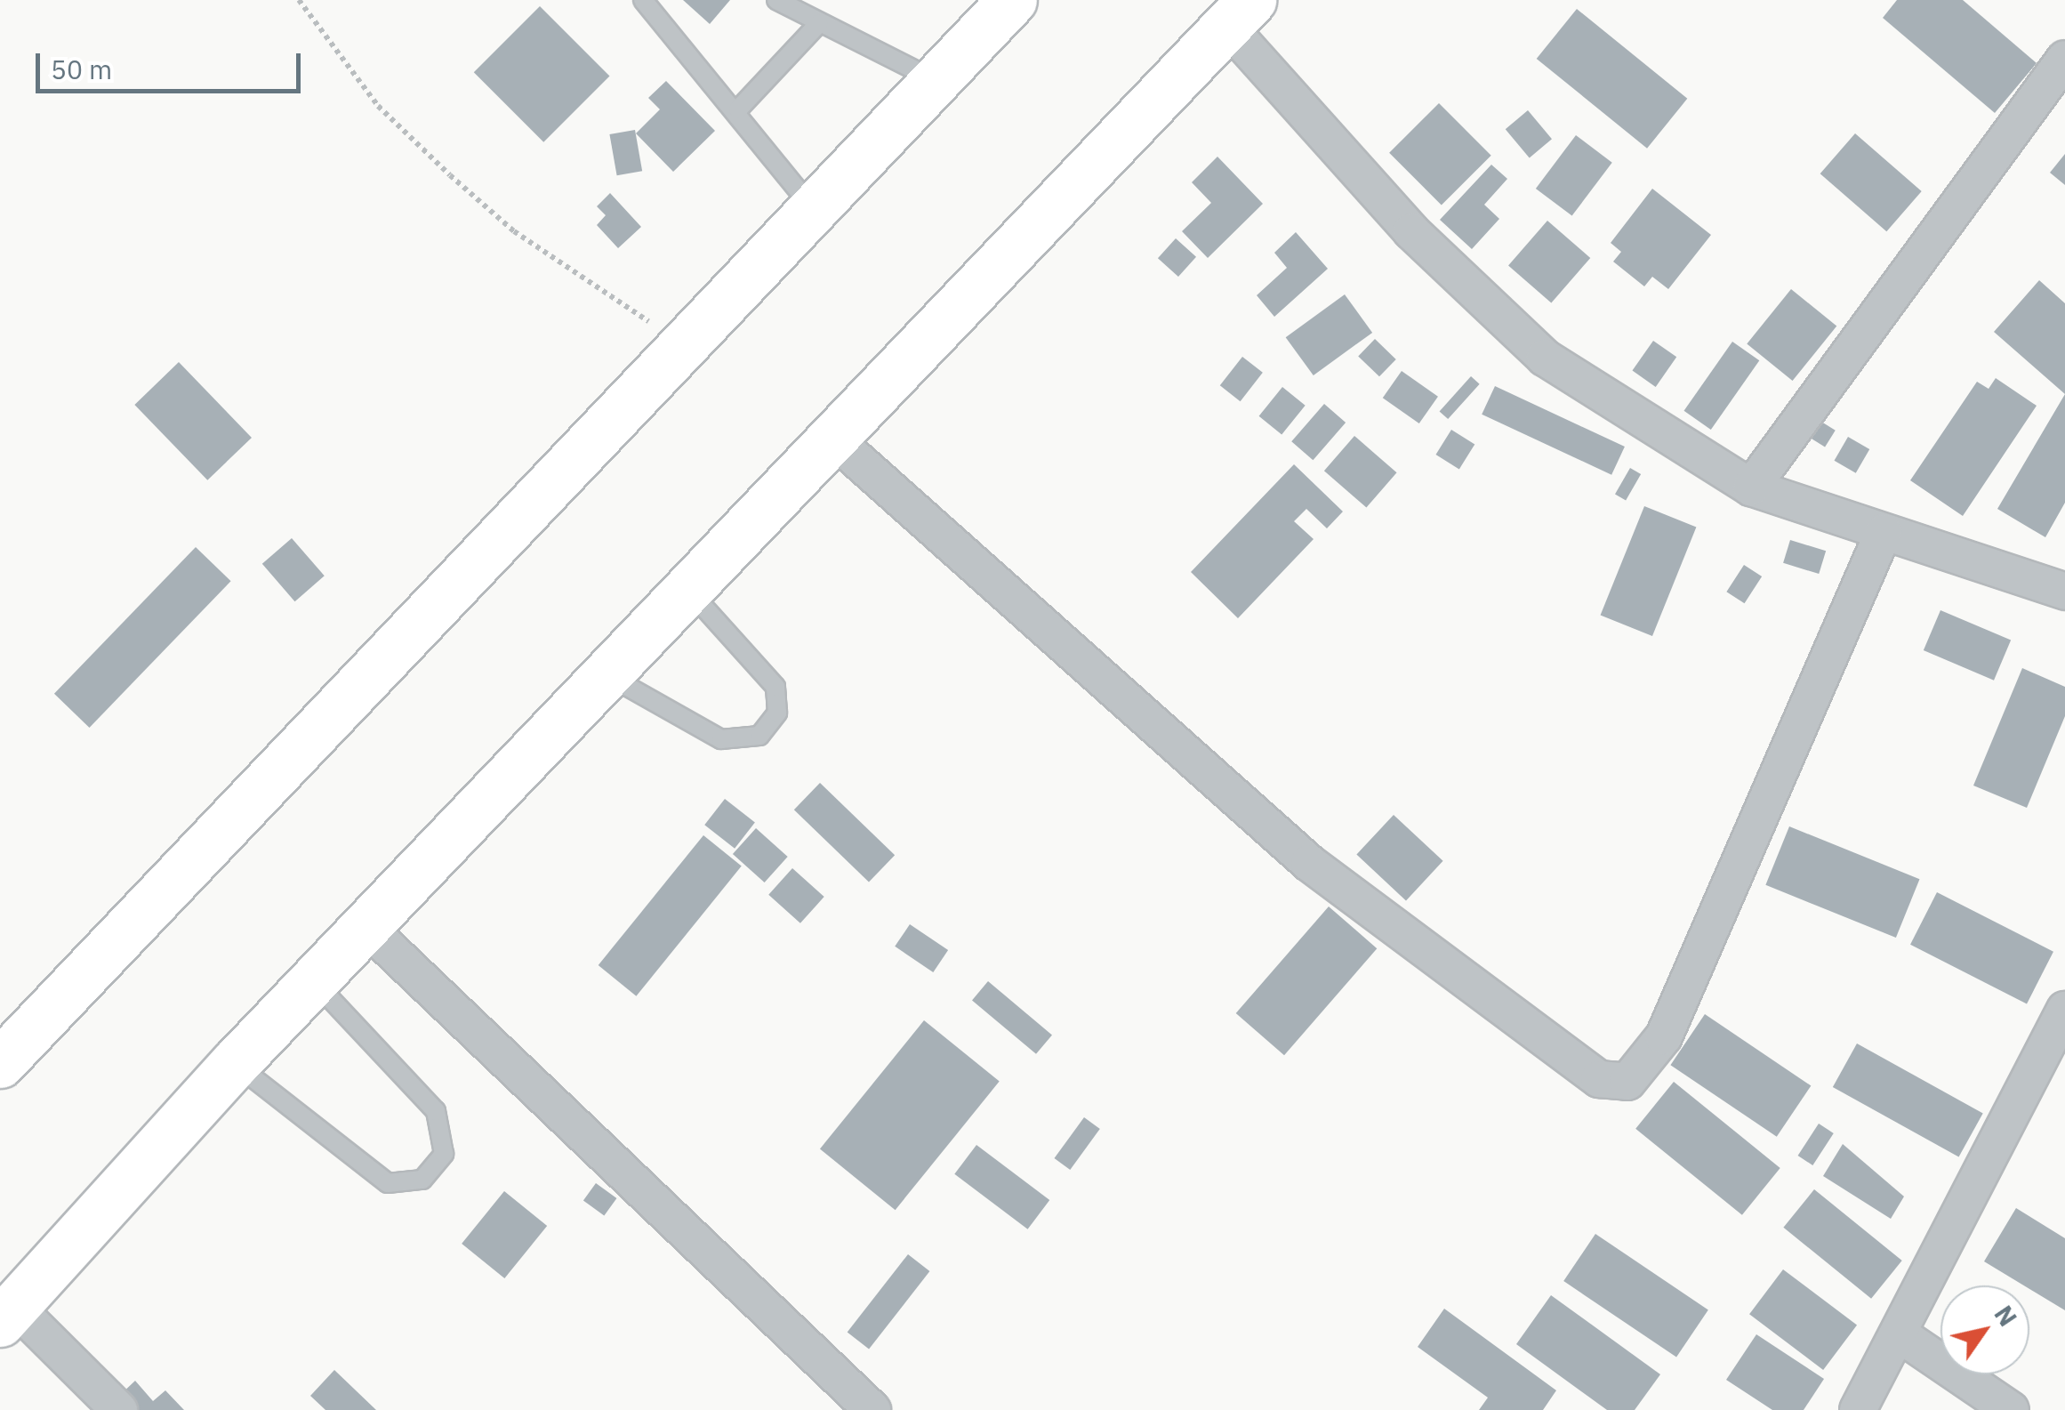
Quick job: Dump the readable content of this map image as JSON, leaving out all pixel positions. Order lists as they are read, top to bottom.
{
  "scale_bar": "50 m",
  "north": "top right"
}
